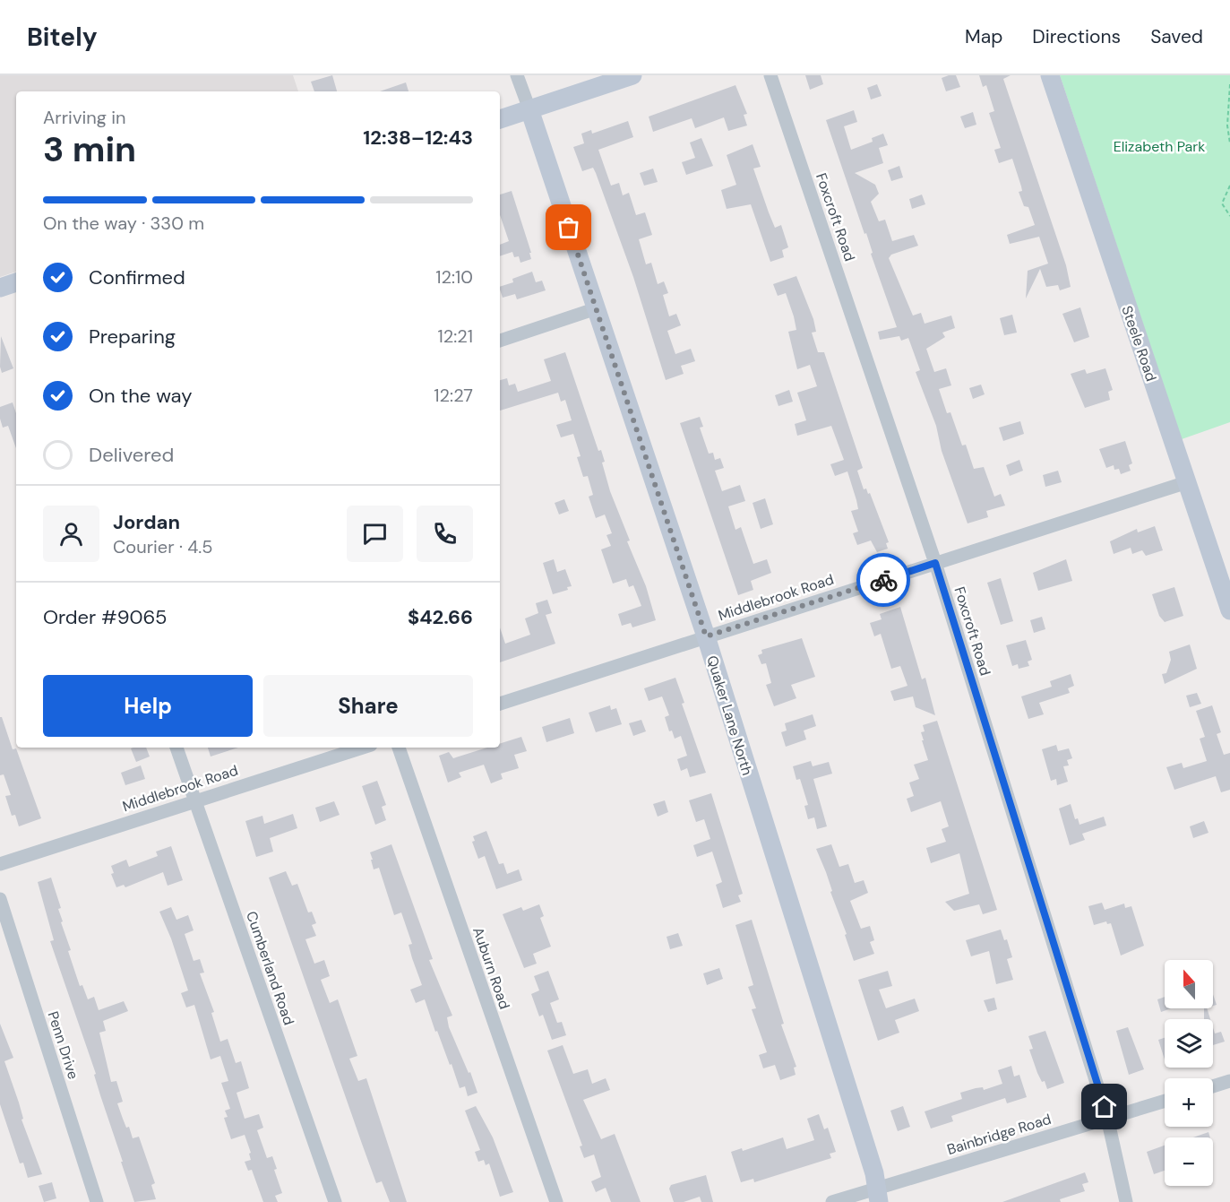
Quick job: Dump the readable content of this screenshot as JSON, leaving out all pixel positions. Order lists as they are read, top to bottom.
{
  "streets": {
    "street": [
      "Foxcroft Road",
      "Steele Road",
      "Middlebrook Road",
      "Quaker Lane North",
      "Cumberland Road",
      "Auburn Road",
      "Penn Drive",
      "Bainbridge Road"
    ]
  },
  "crossings": [
    ["Foxcroft Road", "Middlebrook Road"],
    ["Foxcroft Road", "Bainbridge Road"],
    ["Steele Road", "Middlebrook Road"],
    ["Middlebrook Road", "Quaker Lane North"],
    ["Middlebrook Road", "Cumberland Road"],
    ["Quaker Lane North", "Bainbridge Road"]
  ],
  "parks": ["Elizabeth Park"],
  "north": "top",
  "page": {
    "header": "Bitely",
    "nav": ["Map", "Directions", "Saved"],
    "heading": ["3 min", "Arriving in", "12:38–12:43"],
    "panel": [
      "Jordan",
      "Courier · 4.5",
      "Order #9065",
      "$42.66"
    ],
    "bar": "On the way · 330 m",
    "list": [
      ["Confirmed", "12:10"],
      ["Preparing", "12:21"],
      ["On the way", "12:27"],
      "Delivered"
    ],
    "buttons": ["Help", "Share"],
    "map_buttons": ["+", "−"]
  }
}
